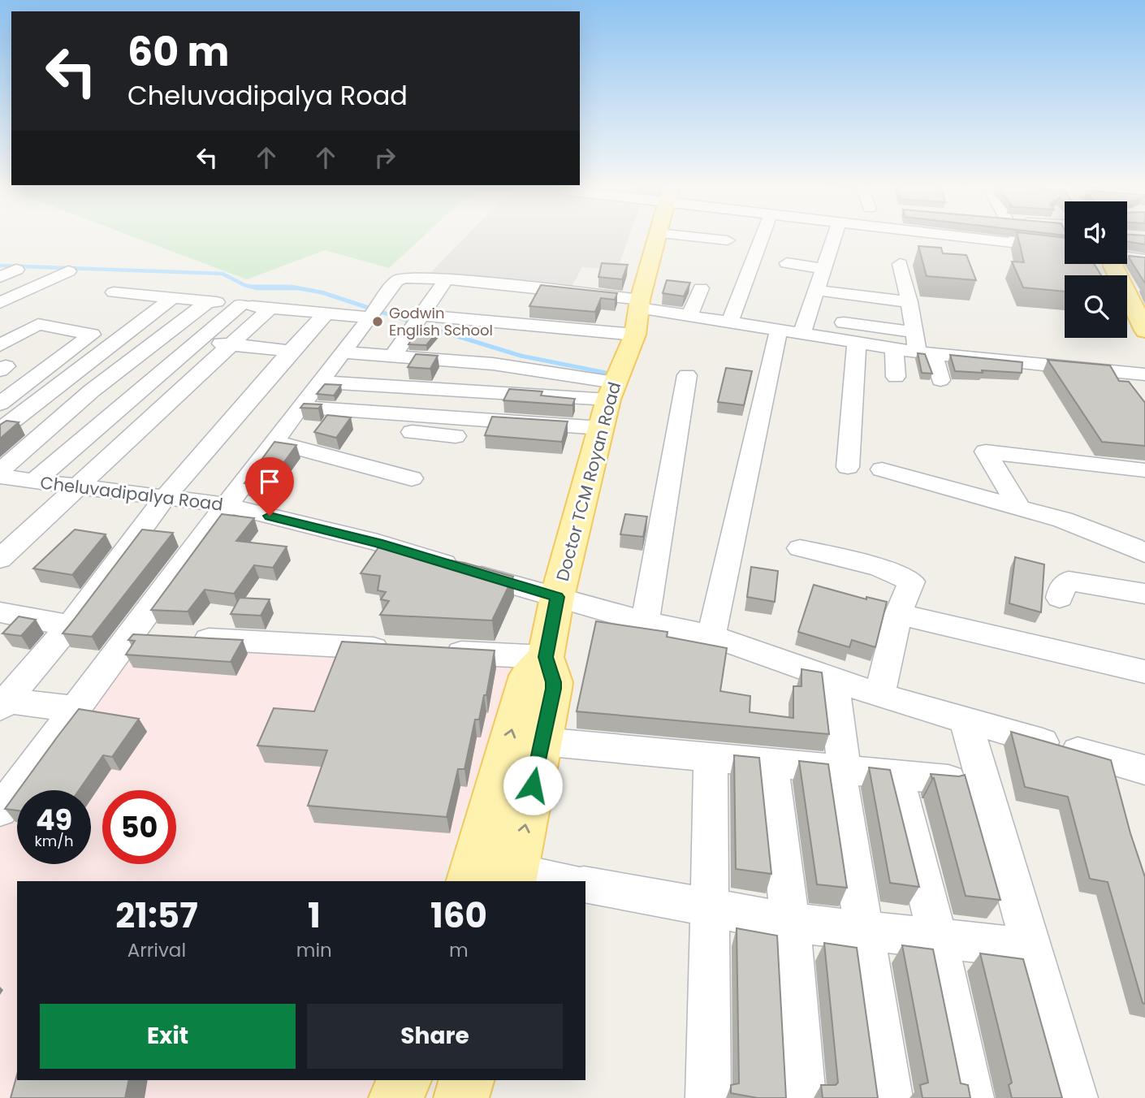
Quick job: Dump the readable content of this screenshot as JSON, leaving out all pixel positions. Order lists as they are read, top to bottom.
{
  "streets": {
    "main road": ["Doctor TCM Royan Road"],
    "street": ["Cheluvadipalya Road"]
  },
  "crossings": [
    ["Doctor TCM Royan Road", "Cheluvadipalya Road"]
  ],
  "places": ["Godwin English School"],
  "page": {
    "turn": ["60 m", "Cheluvadipalya Road"],
    "speed": "49 km/h",
    "limit": "50",
    "eta": [
      "21:57",
      "Arrival",
      "1",
      "min",
      "160",
      "m"
    ],
    "buttons": ["Exit", "Share"]
  }
}
